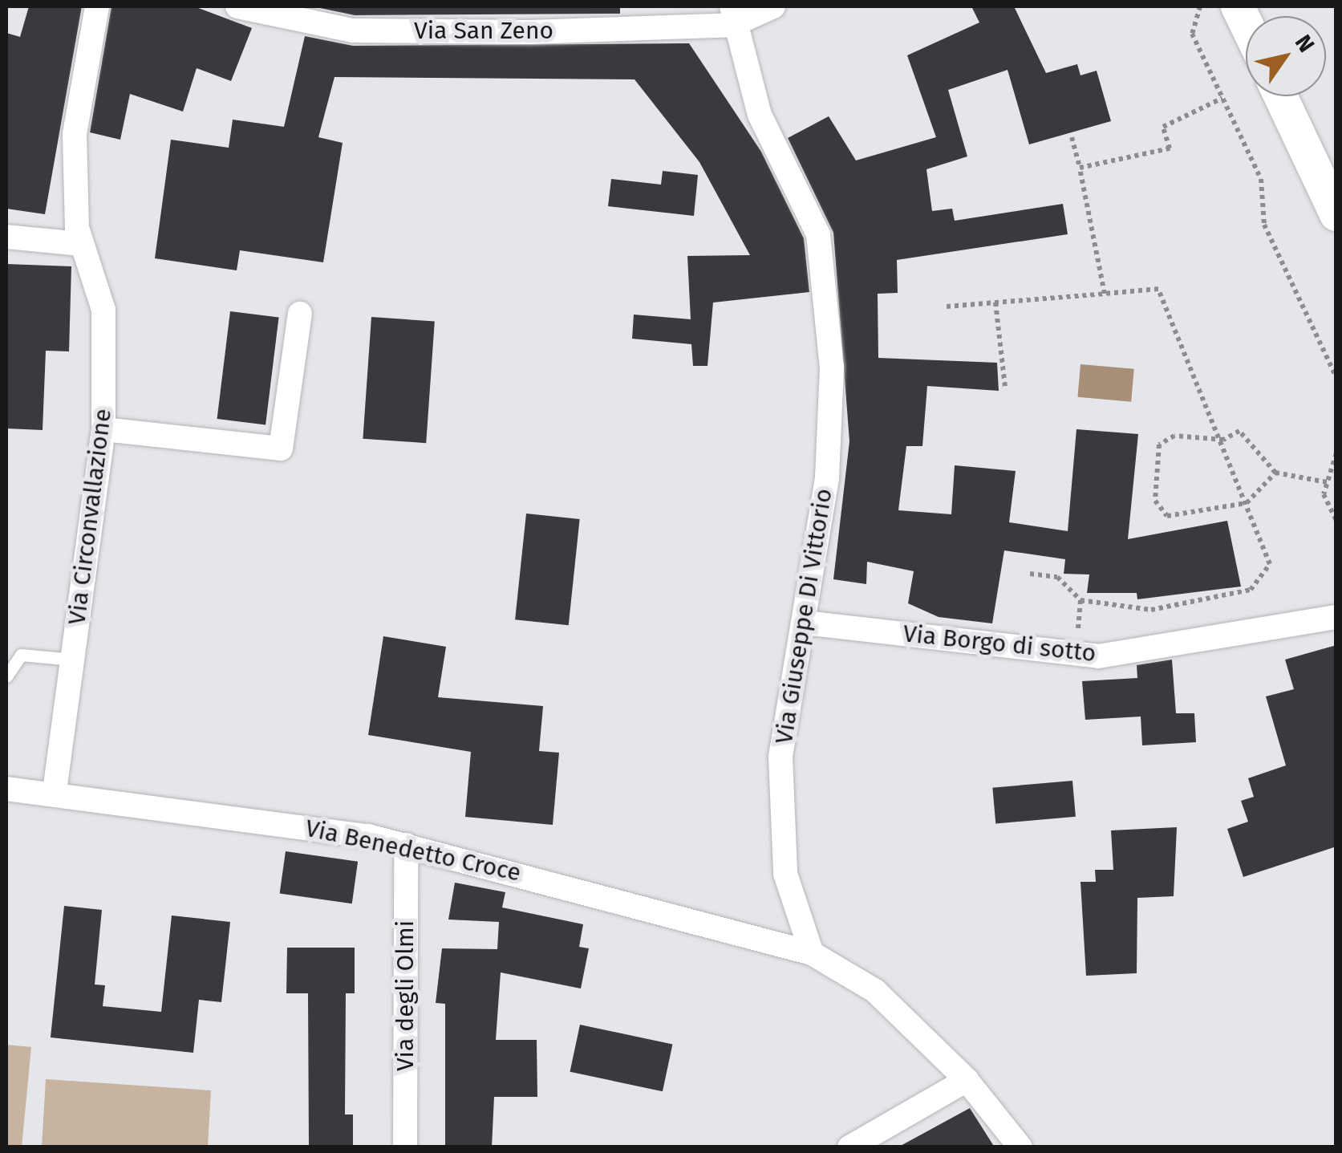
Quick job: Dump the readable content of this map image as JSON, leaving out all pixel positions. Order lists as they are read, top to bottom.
{
  "streets": {
    "street": [
      "Via San Zeno",
      "Via Circonvallazione",
      "Via Giuseppe Di Vittorio",
      "Via Borgo di sotto",
      "Via Benedetto Croce",
      "Via degli Olmi"
    ]
  },
  "crossings": [
    ["Via San Zeno", "Via Giuseppe Di Vittorio"],
    ["Via Circonvallazione", "Via Benedetto Croce"],
    ["Via Giuseppe Di Vittorio", "Via Borgo di sotto"],
    ["Via Giuseppe Di Vittorio", "Via Benedetto Croce"],
    ["Via Benedetto Croce", "Via degli Olmi"]
  ],
  "north": "top right"
}
